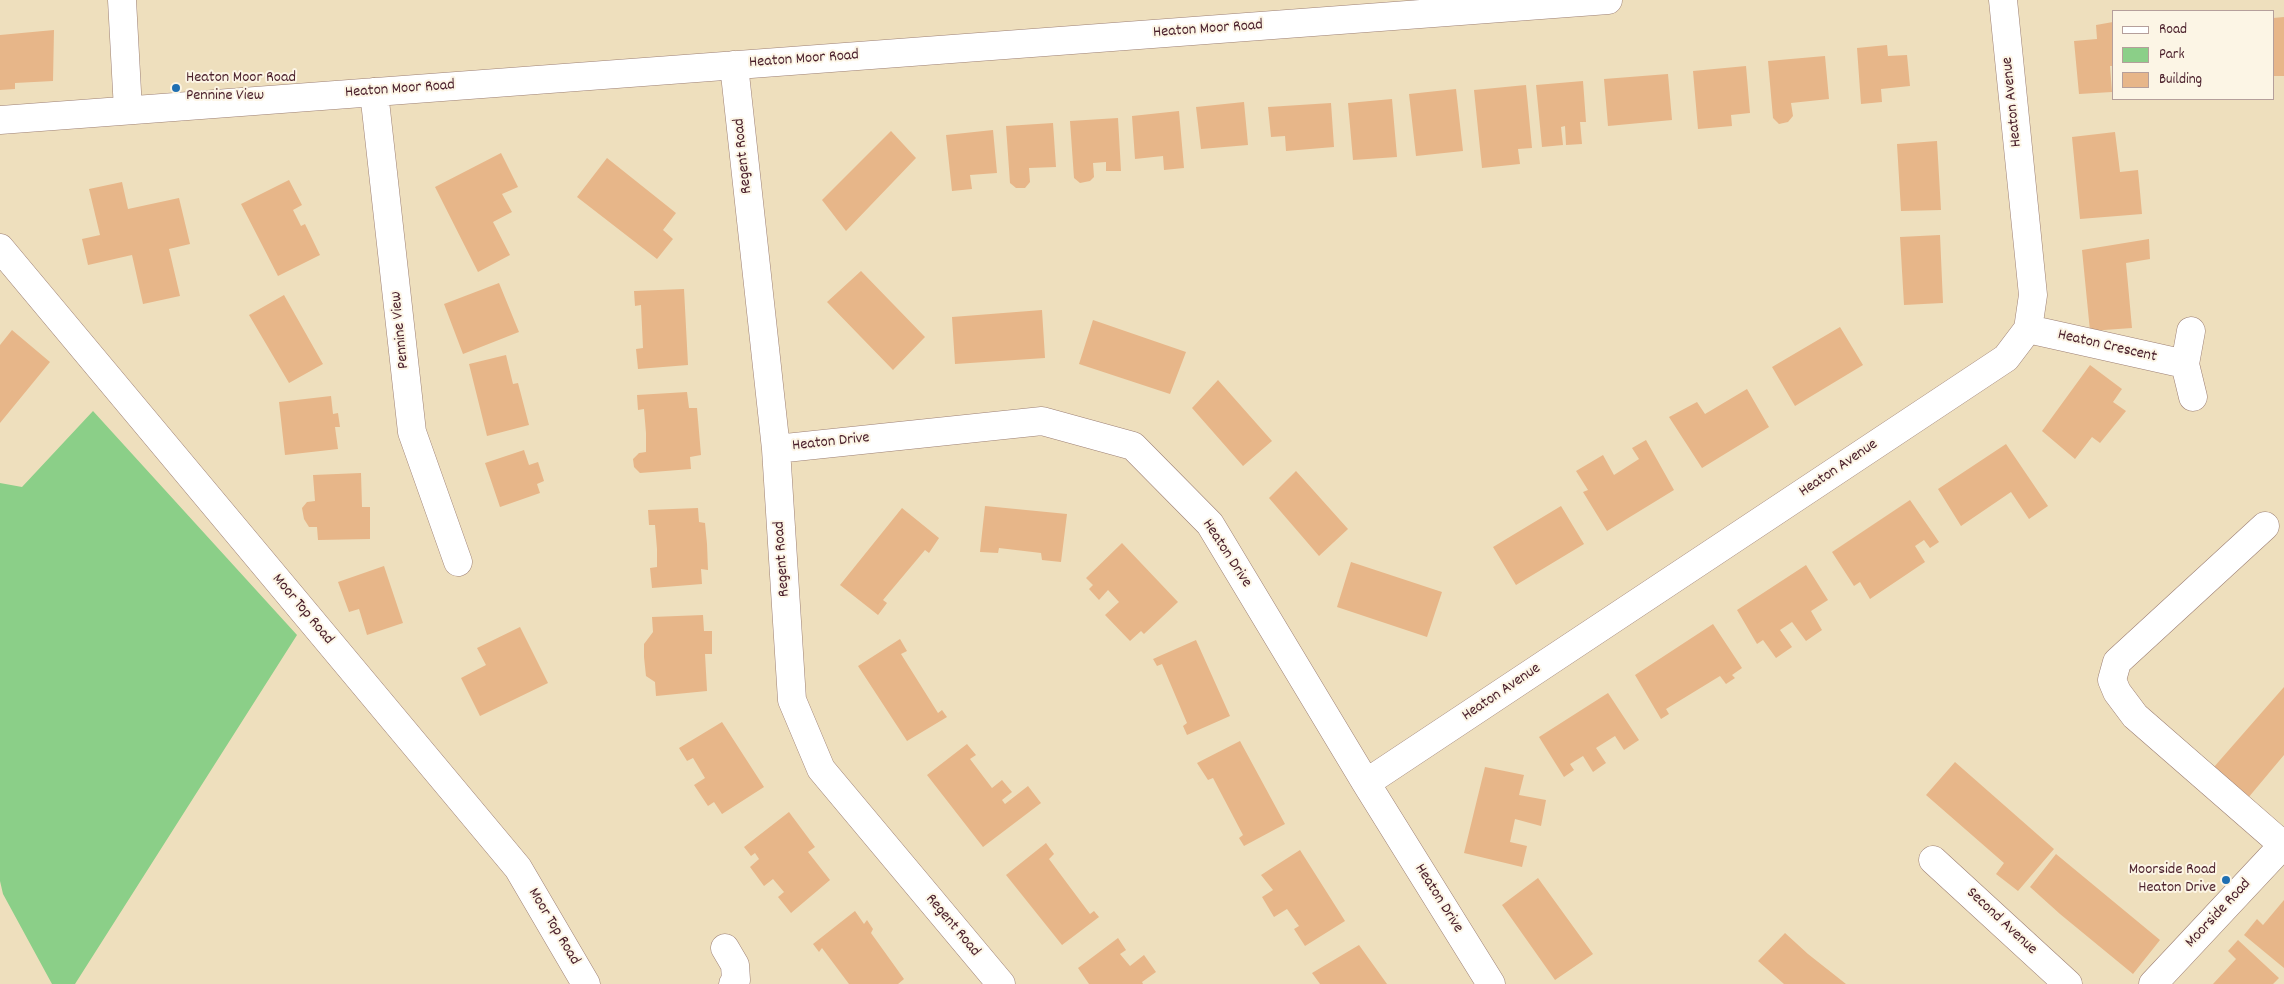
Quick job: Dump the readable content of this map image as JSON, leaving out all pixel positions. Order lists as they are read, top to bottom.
{
  "streets": {
    "street": [
      "Heaton Moor Road",
      "Heaton Avenue",
      "Regent Road",
      "Pennine View",
      "Heaton Crescent",
      "Heaton Drive",
      "Moor Top Road",
      "Moorside Road",
      "Second Avenue"
    ]
  },
  "crossings": [
    ["Heaton Moor Road", "Regent Road"],
    ["Heaton Moor Road", "Pennine View"],
    ["Heaton Avenue", "Heaton Crescent"],
    ["Heaton Avenue", "Heaton Drive"],
    ["Regent Road", "Heaton Drive"]
  ],
  "places": ["Heaton Moor Road Pennine View", "Moorside Road Heaton Drive"],
  "legend": ["Road", "Park", "Building"]
}
